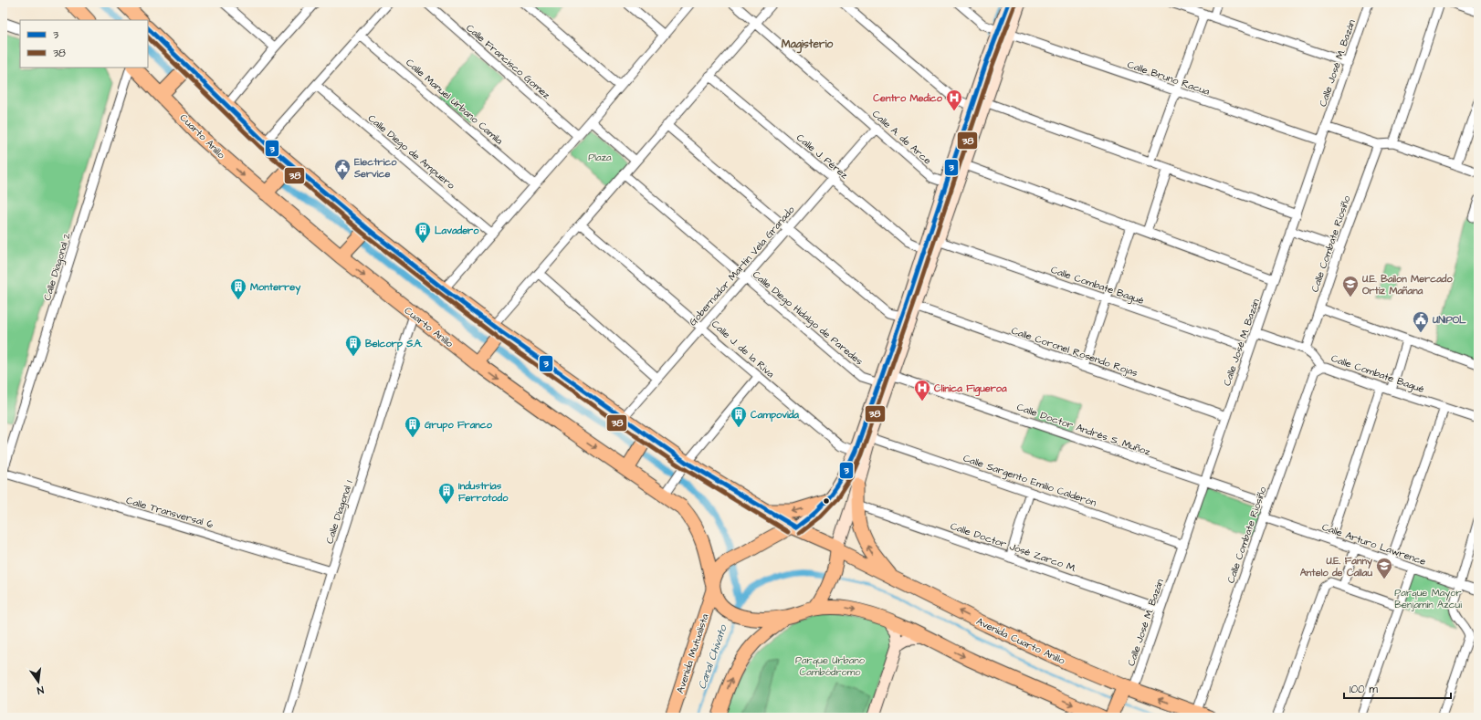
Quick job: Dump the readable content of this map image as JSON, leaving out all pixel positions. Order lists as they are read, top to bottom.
{
  "streets": {
    "highway": ["Cuarto Anillo", "Avenida Cuarto Anillo"],
    "main road": ["Avenida Mutualista"],
    "street": [
      "Calle Francisco Gomez",
      "Calle José M. Bazán",
      "Calle Bruno Racua",
      "Calle Manuel Urbano Camila",
      "Calle A. de Arce",
      "Calle Diego de Ampuero",
      "Calle J. Pérez",
      "Calle Combate Riosiño",
      "Gobernador Martín Vela Granado",
      "Calle Diagonal 2",
      "Calle Combate Bagué",
      "Calle Diego Hidalgo de Paredes",
      "Calle J. de la Riva",
      "Calle Coronel Rosendo Rojas",
      "Calle Doctor Andrés S. Muñoz",
      "Calle Sargento Emilio Calderón",
      "Calle Transversal 6",
      "Calle Diagonal 1",
      "Calle Arturo Lawrence",
      "Calle Doctor José Zarco M."
    ]
  },
  "crossings": [
    ["Calle José M. Bazán", "Calle Bruno Racua"],
    ["Calle José M. Bazán", "Calle Combate Bagué"],
    ["Calle José M. Bazán", "Calle Coronel Rosendo Rojas"],
    ["Calle José M. Bazán", "Calle Doctor Andrés S. Muñoz"],
    ["Calle José M. Bazán", "Calle Sargento Emilio Calderón"],
    ["Calle José M. Bazán", "Calle Doctor José Zarco M."],
    ["Calle José M. Bazán", "Avenida Cuarto Anillo"],
    ["Cuarto Anillo", "Calle Diagonal 1"],
    ["Cuarto Anillo", "Avenida Cuarto Anillo"],
    ["Cuarto Anillo", "Avenida Mutualista"],
    ["Calle A. de Arce", "Gobernador Martín Vela Granado"],
    ["Calle J. Pérez", "Gobernador Martín Vela Granado"],
    ["Calle Combate Riosiño", "Calle Combate Bagué"],
    ["Calle Combate Riosiño", "Calle Doctor Andrés S. Muñoz"],
    ["Calle Combate Riosiño", "Calle Arturo Lawrence"],
    ["Calle Combate Riosiño", "Avenida Cuarto Anillo"],
    ["Gobernador Martín Vela Granado", "Calle Diego Hidalgo de Paredes"],
    ["Gobernador Martín Vela Granado", "Calle J. de la Riva"],
    ["Calle Diagonal 2", "Calle Transversal 6"],
    ["Calle Transversal 6", "Calle Diagonal 1"],
    ["Avenida Cuarto Anillo", "Avenida Mutualista"]
  ],
  "districts": ["Magisterio"],
  "water": ["Canal Chivato"],
  "parks": ["Plaza", "Parque Mayor Benjamín Azcui", "Parque Urbano Cambódromo"],
  "places": {
    "hospital": ["Centro Medico", "Clinica Figueroa"],
    "public building": ["Electrico Service", "UNIPOL"],
    "building": [
      "Lavadero",
      "Monterrey",
      "Belcorp S.A.",
      "Campovida",
      "Grupo Franco",
      "Industrias Ferrotodo"
    ],
    "school or university": ["U.E. Bailon Mercado Ortiz Mañana", "U.E. Fanny Antelo de Callau"]
  },
  "lines": ["transit line 3", "transit line 38"],
  "legend": ["3", "38"],
  "scale_bar": "100 m",
  "north": "bottom"
}
